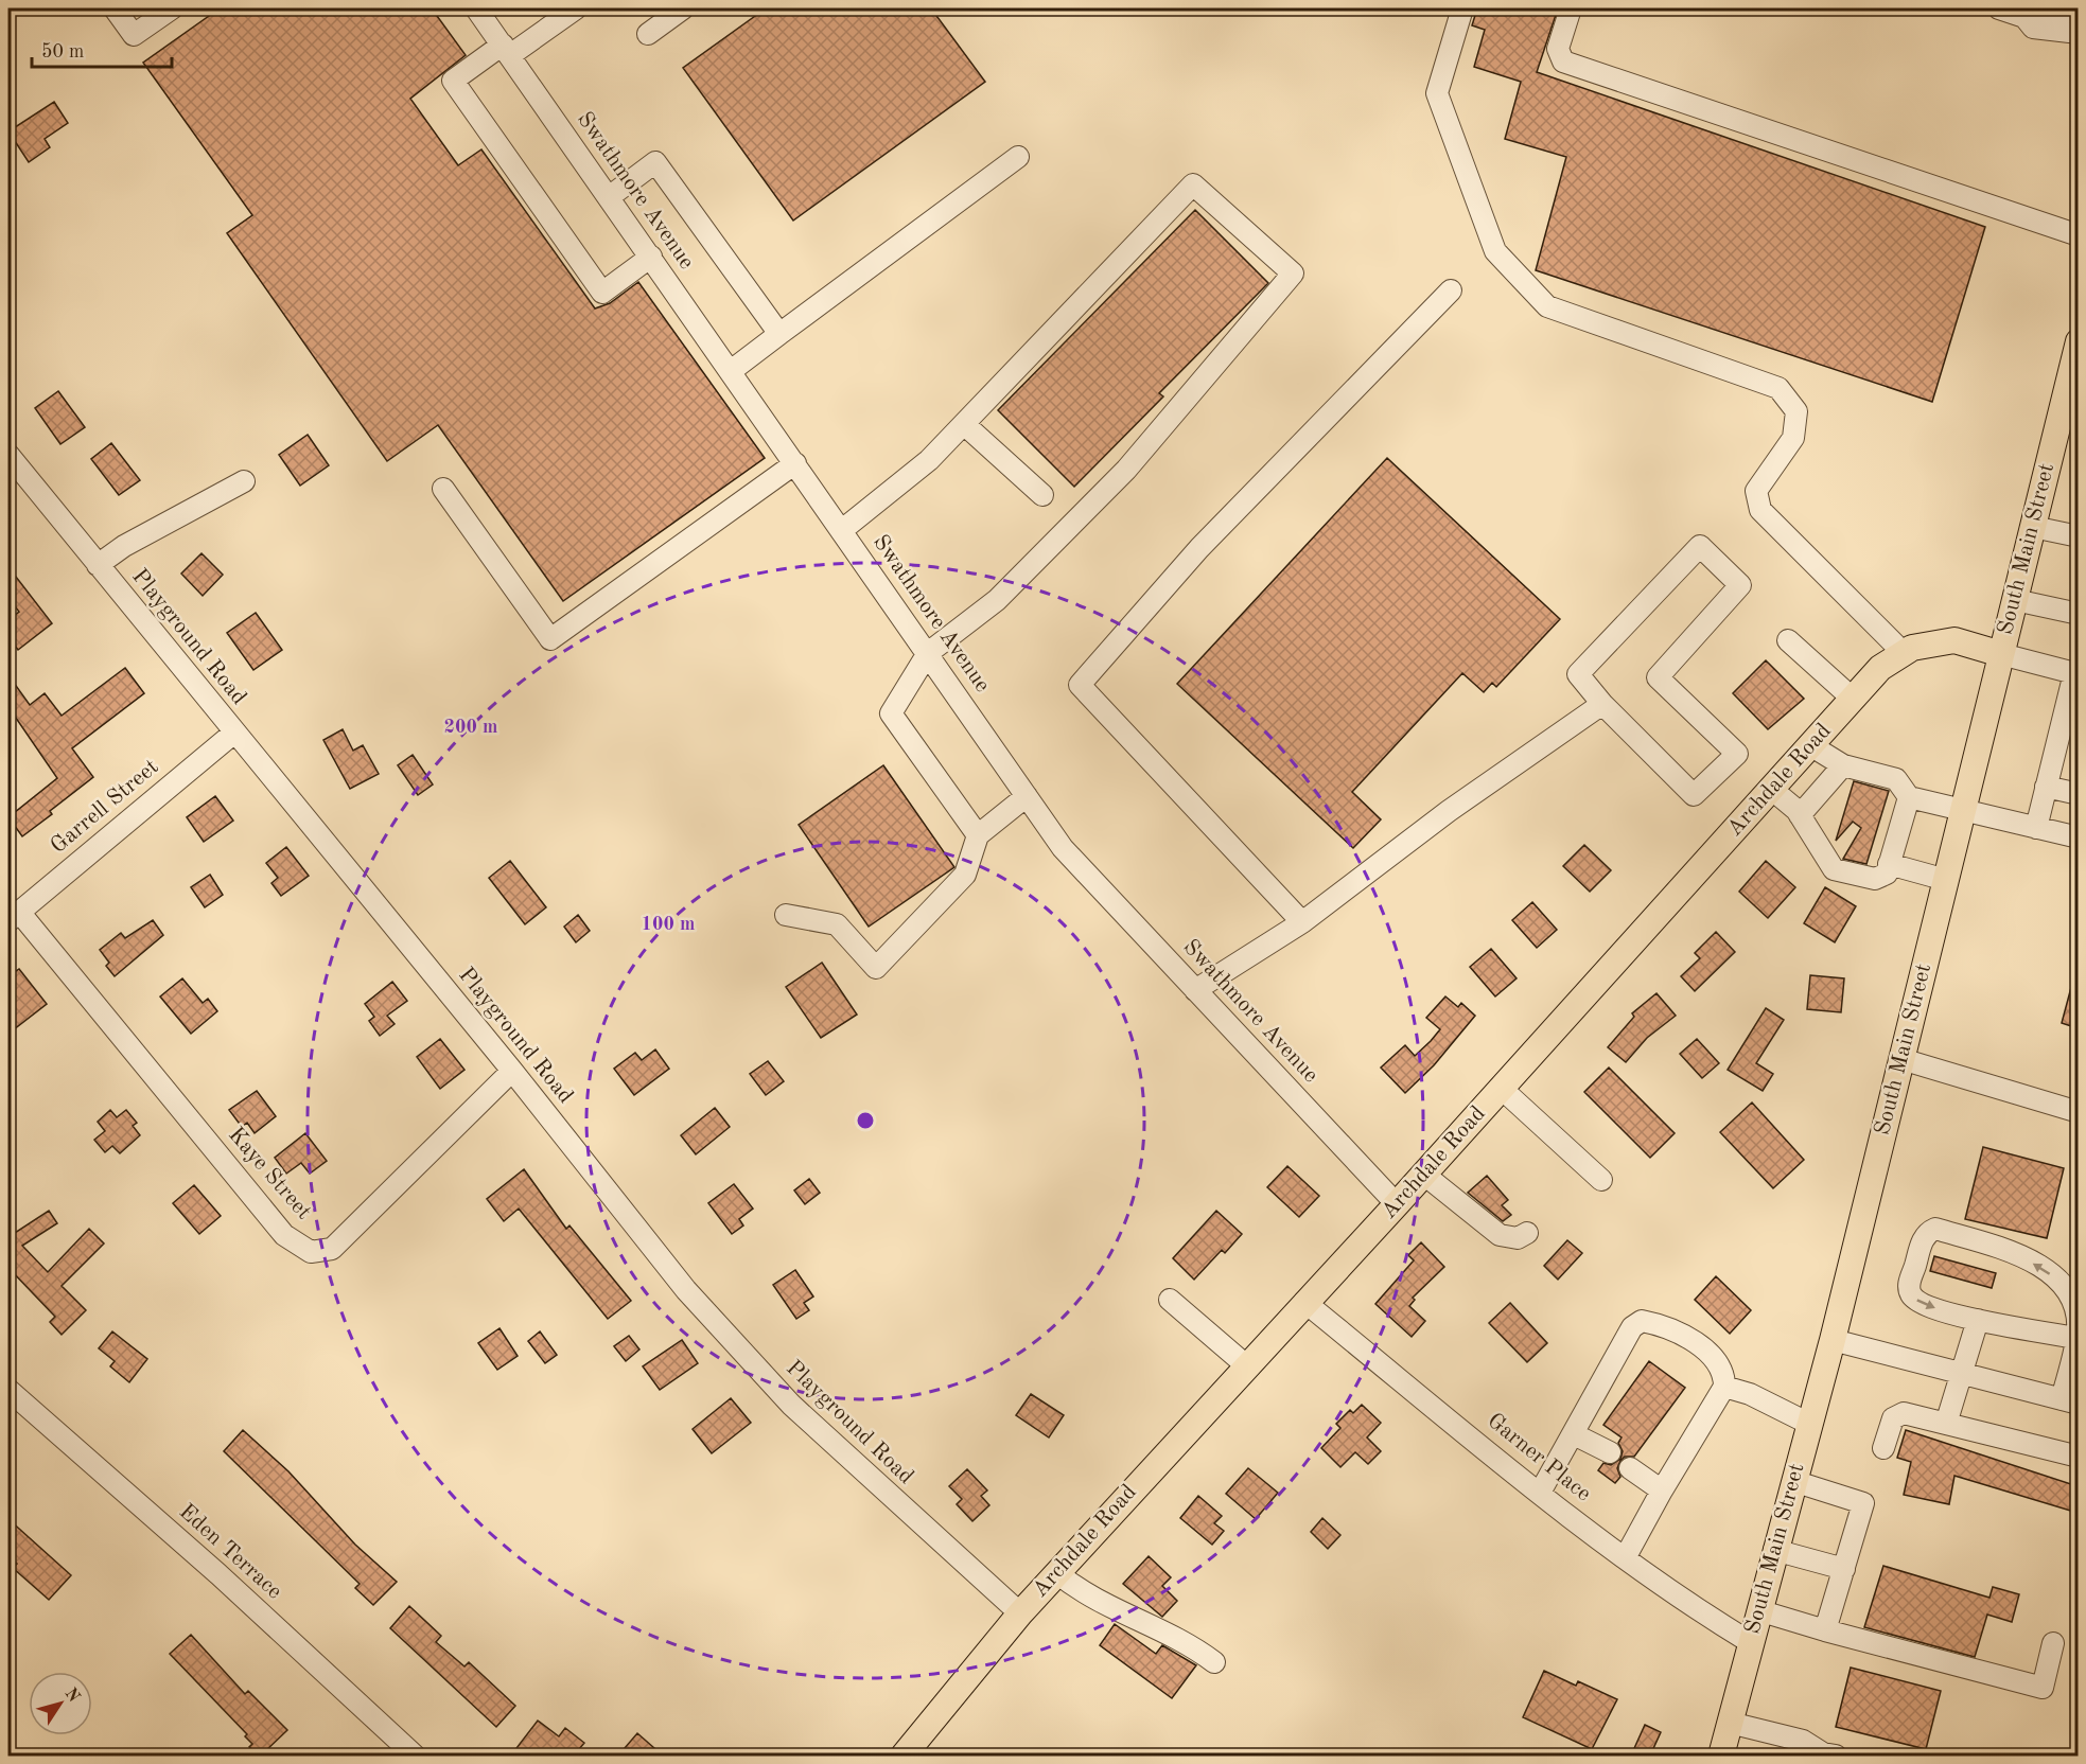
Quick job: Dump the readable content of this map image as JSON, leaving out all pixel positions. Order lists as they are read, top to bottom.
{
  "streets": {
    "main road": ["South Main Street", "Archdale Road"],
    "street": [
      "Swathmore Avenue",
      "Playground Road",
      "Garrell Street",
      "Kaye Street",
      "Garner Place",
      "Eden Terrace"
    ]
  },
  "crossings": [
    ["Swathmore Avenue", "Archdale Road"],
    ["South Main Street", "Archdale Road"],
    ["South Main Street", "Garner Place"],
    ["Playground Road", "Archdale Road"],
    ["Playground Road", "Garrell Street"],
    ["Playground Road", "Kaye Street"],
    ["Archdale Road", "Garner Place"],
    ["Garrell Street", "Kaye Street"]
  ],
  "scale_bar": "50 m",
  "north": "top right",
  "rings": ["200 m", "100 m"]
}
